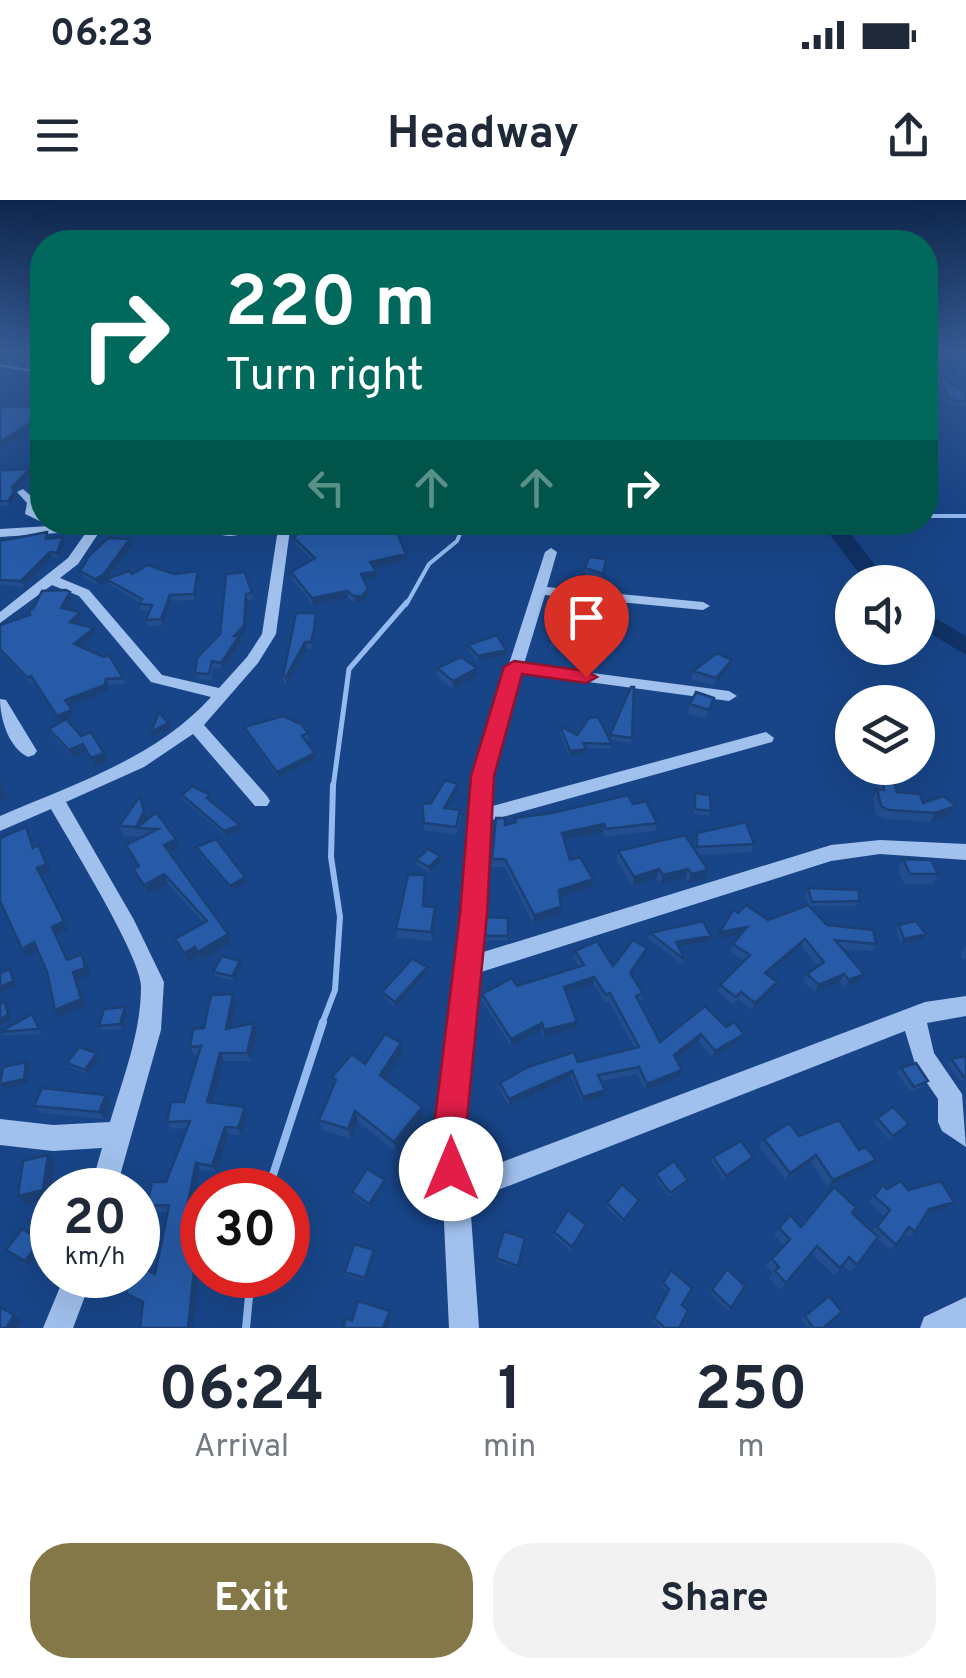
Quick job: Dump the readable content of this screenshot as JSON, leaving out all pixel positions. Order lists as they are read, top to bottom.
{
  "page": {
    "status": "06:23",
    "header": "Headway",
    "turn": ["220 m", "Turn right"],
    "speed": "20 km/h",
    "limit": "30",
    "eta": [
      "06:24",
      "Arrival",
      "1",
      "min",
      "250",
      "m"
    ],
    "buttons": ["Exit", "Share"]
  }
}
